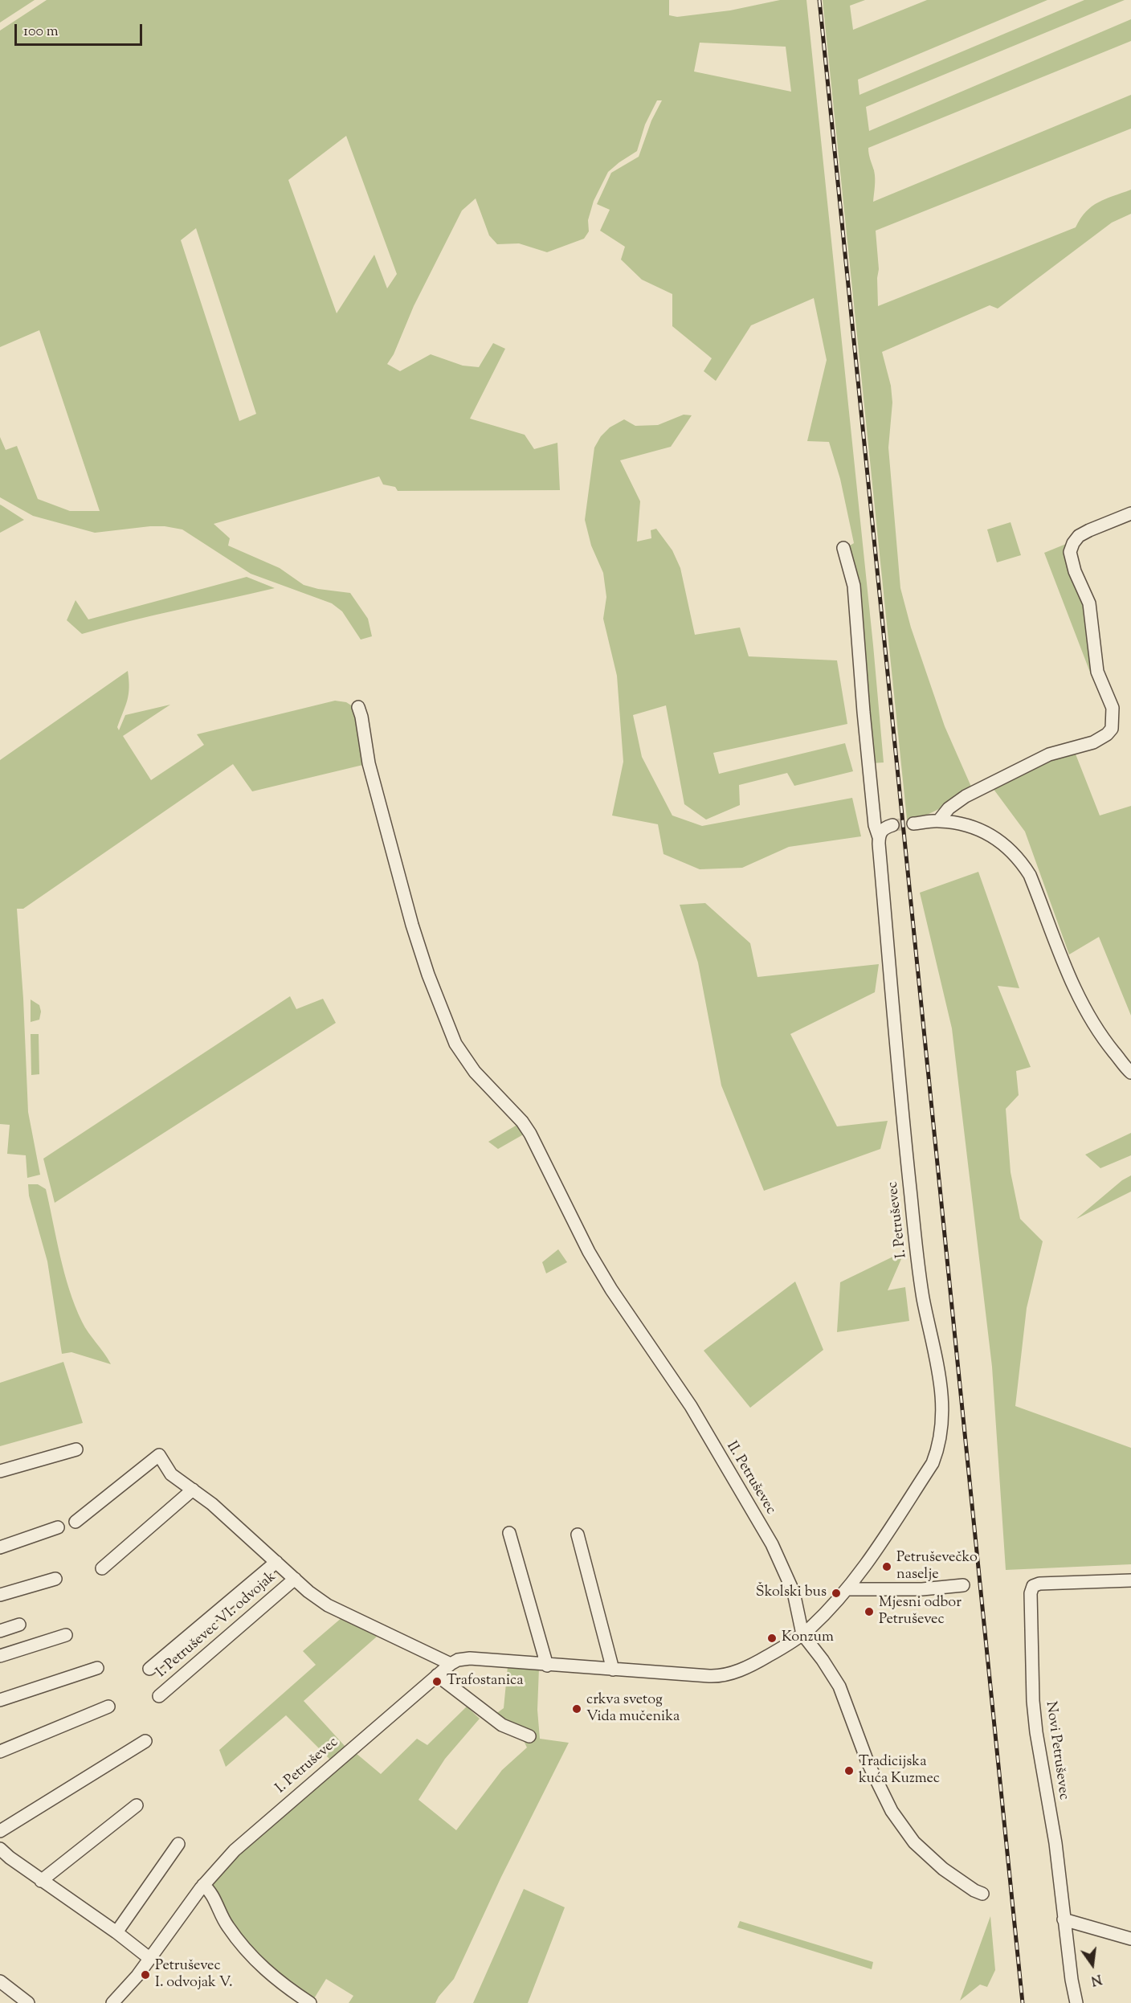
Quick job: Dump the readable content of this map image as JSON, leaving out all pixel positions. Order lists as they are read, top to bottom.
{
  "streets": {
    "street": [
      "I. Petruševec",
      "II. Petruševec",
      "I. Petruševec VI. odvojak",
      "Novi Petruševec"
    ]
  },
  "crossings": [
    ["I. Petruševec", "II. Petruševec"],
    ["I. Petruševec", "I. Petruševec VI. odvojak"]
  ],
  "places": [
    "Petruševečko naselje",
    "Školski bus",
    "Mjesni odbor Petruševec",
    "Konzum",
    "Trafostanica",
    "crkva svetog Vida mučenika",
    "Tradicijska kuća Kuzmec",
    "Petruševec I. odvojak V."
  ],
  "scale_bar": "100 m",
  "north": "bottom"
}
